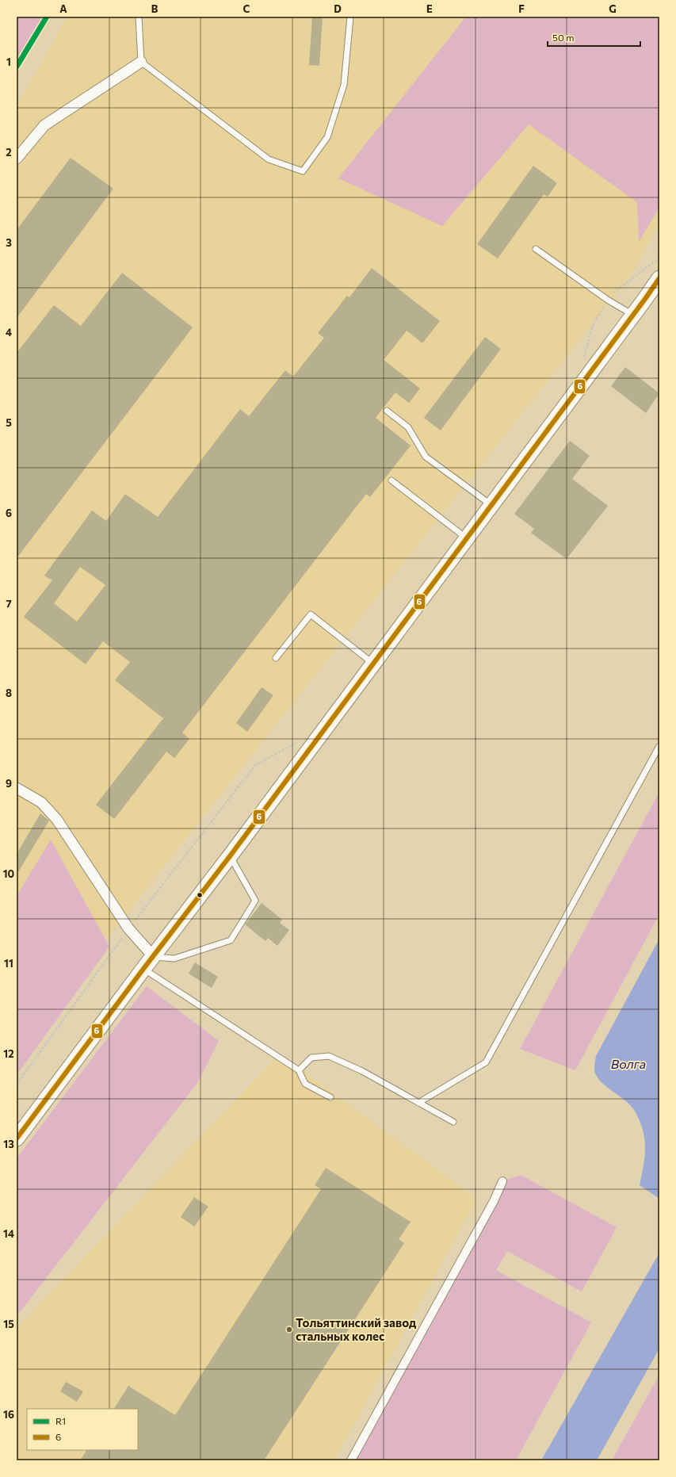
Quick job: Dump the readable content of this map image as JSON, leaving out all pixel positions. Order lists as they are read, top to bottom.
{
  "water": ["Волга"],
  "places": ["Тольяттинский завод стальных колес"],
  "lines": ["transit line R1", "transit line 6"],
  "legend": ["R1", "6"],
  "scale_bar": "50 m",
  "grid": {
    "columns": [
      "A",
      "B",
      "C",
      "D",
      "E",
      "F",
      "G"
    ],
    "rows": [
      "1",
      "2",
      "3",
      "4",
      "5",
      "6",
      "7",
      "8",
      "9",
      "10",
      "11",
      "12",
      "13",
      "14",
      "15",
      "16"
    ]
  }
}
